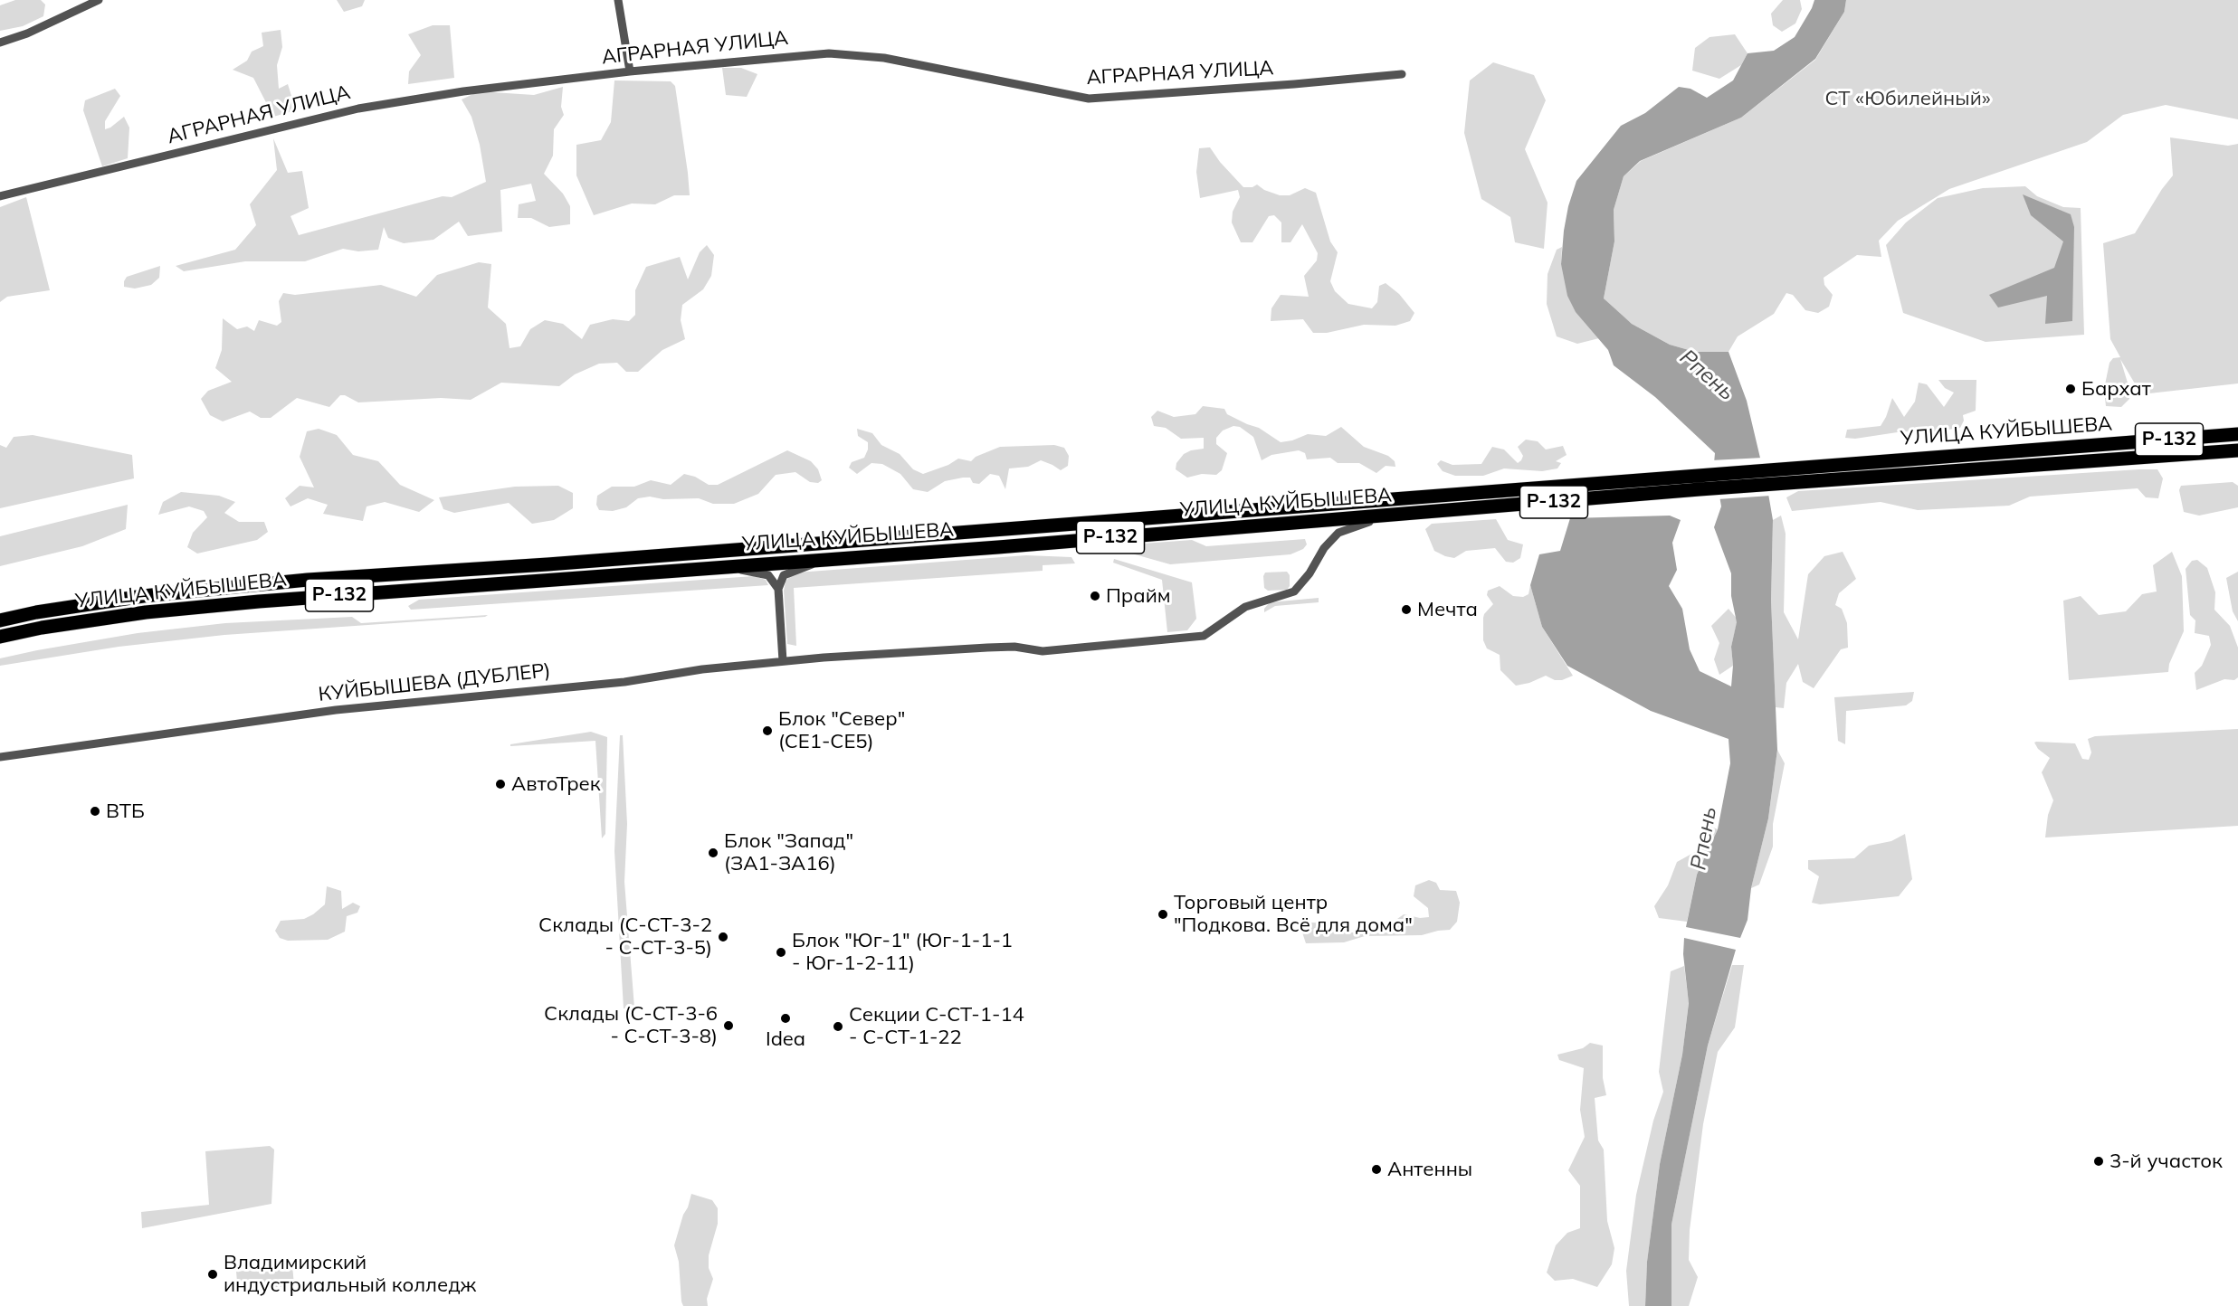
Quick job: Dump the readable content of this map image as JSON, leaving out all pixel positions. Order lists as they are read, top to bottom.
{
  "streets": {
    "highway": ["УЛИЦА КУЙБЫШЕВА", "Р-132"],
    "street": ["АГРАРНАЯ УЛИЦА", "КУЙБЫШЕВА (ДУБЛЕР)"]
  },
  "crossings": [
    ["УЛИЦА КУЙБЫШЕВА", "КУЙБЫШЕВА (ДУБЛЕР)"]
  ],
  "water": ["Рпень"],
  "parks": ["СТ «Юбилейный»"],
  "places": [
    "Бархат",
    "Прайм",
    "Мечта",
    "Блок \"Север\" (СЕ1-СЕ5)",
    "АвтоТрек",
    "ВТБ",
    "Блок \"Запад\" (ЗА1-ЗА16)",
    "Торговый центр \"Подкова. Всё для дома\"",
    "Склады (С-СТ-3-2 - С-СТ-3-5)",
    "Блок \"Юг-1\" (Юг-1-1-1 - Юг-1-2-11)",
    "Idea",
    "Склады (С-СТ-3-6 - С-СТ-3-8)",
    "Секции С-СТ-1-14 - С-СТ-1-22",
    "3-й участок",
    "Антенны",
    "Владимирский индустриальный колледж"
  ]
}
